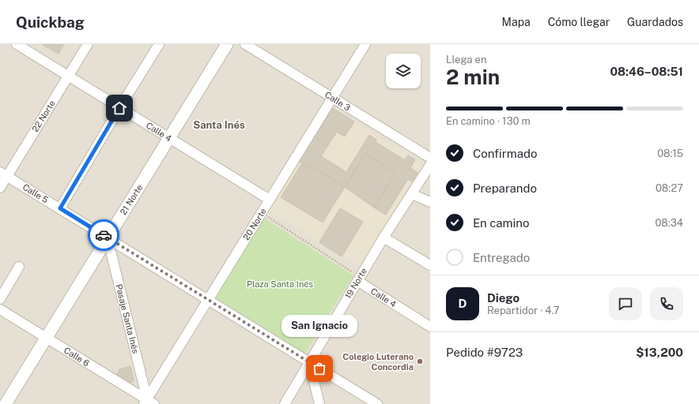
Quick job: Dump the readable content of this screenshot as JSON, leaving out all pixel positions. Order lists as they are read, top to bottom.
{
  "streets": {
    "street": [
      "Calle 3",
      "22 Norte",
      "Calle 4",
      "Calle 5",
      "21 Norte",
      "20 Norte",
      "19 Norte",
      "Pasaje Santa Inés",
      "Calle 6"
    ]
  },
  "crossings": [
    ["Calle 3", "20 Norte"],
    ["22 Norte", "Calle 4"],
    ["22 Norte", "Calle 5"],
    ["Calle 4", "21 Norte"],
    ["Calle 4", "20 Norte"],
    ["Calle 4", "19 Norte"],
    ["Calle 5", "21 Norte"],
    ["Calle 5", "20 Norte"],
    ["Calle 5", "19 Norte"],
    ["Calle 5", "Pasaje Santa Inés"],
    ["21 Norte", "Pasaje Santa Inés"],
    ["21 Norte", "Calle 6"],
    ["20 Norte", "Pasaje Santa Inés"],
    ["20 Norte", "Calle 6"],
    ["Pasaje Santa Inés", "Calle 6"]
  ],
  "districts": ["Santa Inés"],
  "parks": ["Plaza Santa Inés"],
  "places": ["Colegio Luterano Concordia", "San Ignacio"],
  "page": {
    "header": "Quickbag",
    "nav": ["Mapa", "Cómo llegar", "Guardados"],
    "heading": ["2 min", "Llega en", "08:46–08:51"],
    "panel": [
      "Diego",
      "Repartidor · 4.7",
      "Pedido #9723",
      "$13,200"
    ],
    "bar": "En camino · 130 m",
    "list": [
      ["Confirmado", "08:15"],
      ["Preparando", "08:27"],
      ["En camino", "08:34"],
      "Entregado"
    ],
    "round": "D",
    "bubble": "San Ignacio"
  }
}
